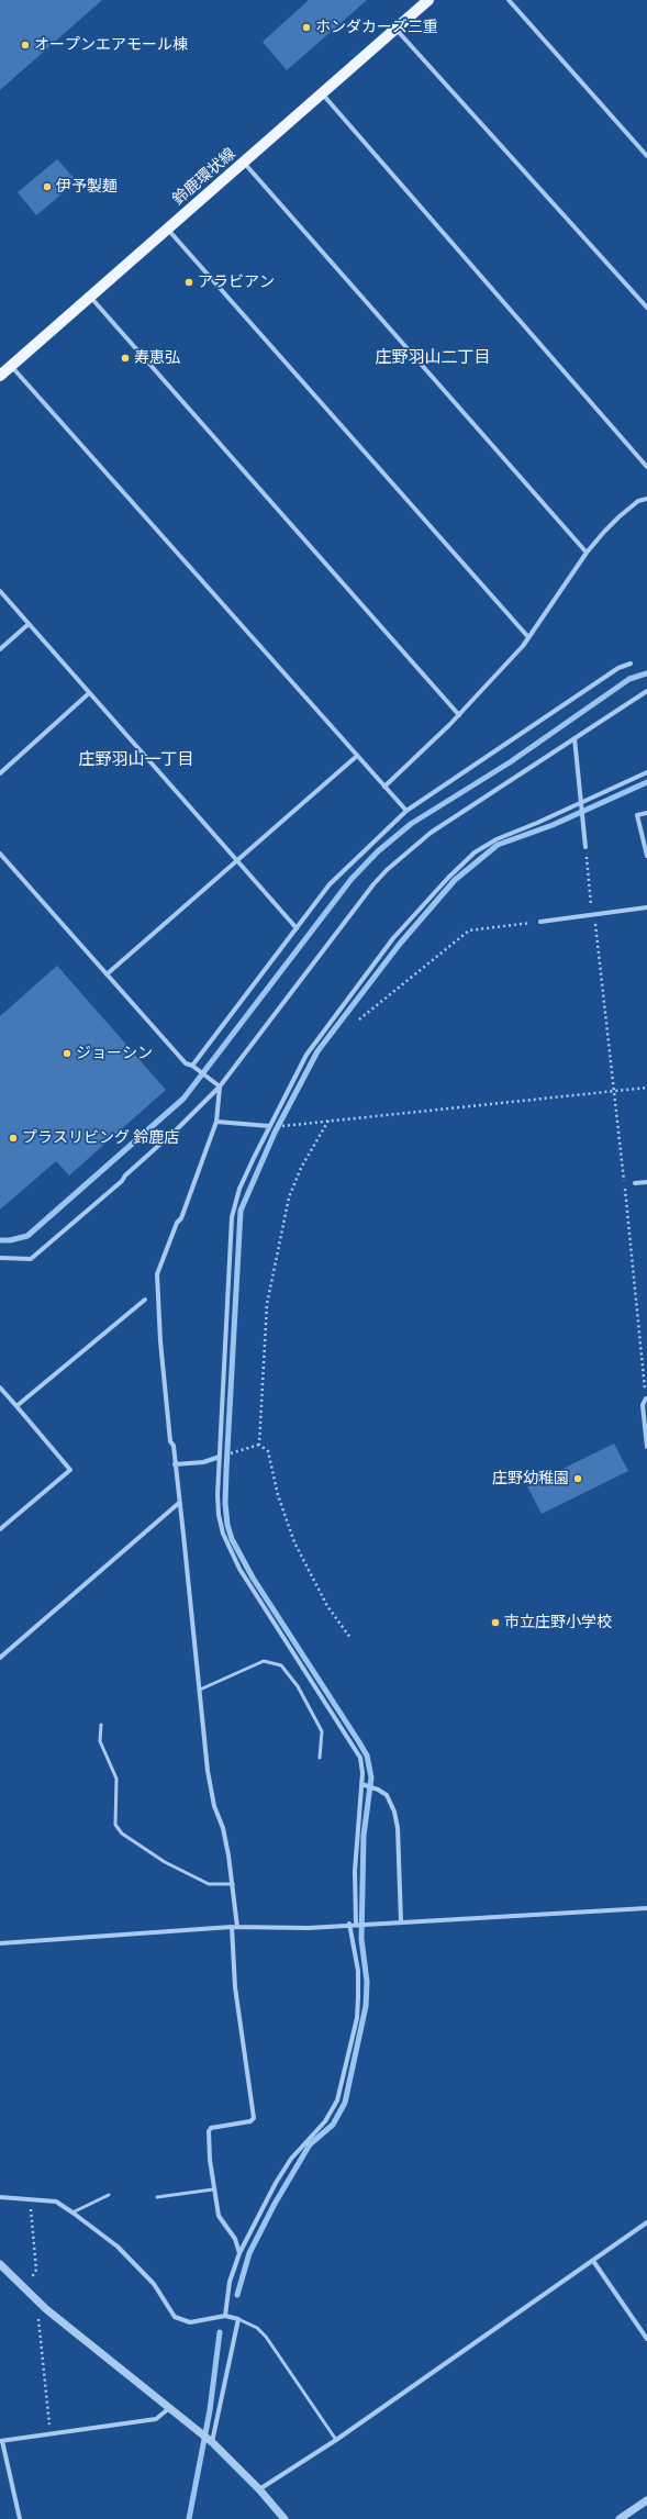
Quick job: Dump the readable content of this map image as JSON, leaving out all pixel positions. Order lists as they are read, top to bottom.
{
  "streets": {
    "main road": ["鈴鹿環状線"]
  },
  "districts": ["庄野羽山二丁目", "庄野羽山一丁目"],
  "places": [
    "ホンダカーズ三重",
    "オープンエアモール棟",
    "伊予製麺",
    "アラビアン",
    "寿恵弘",
    "ジョーシン",
    "プラスリビング 鈴鹿店",
    "庄野幼稚園",
    "市立庄野小学校"
  ]
}
